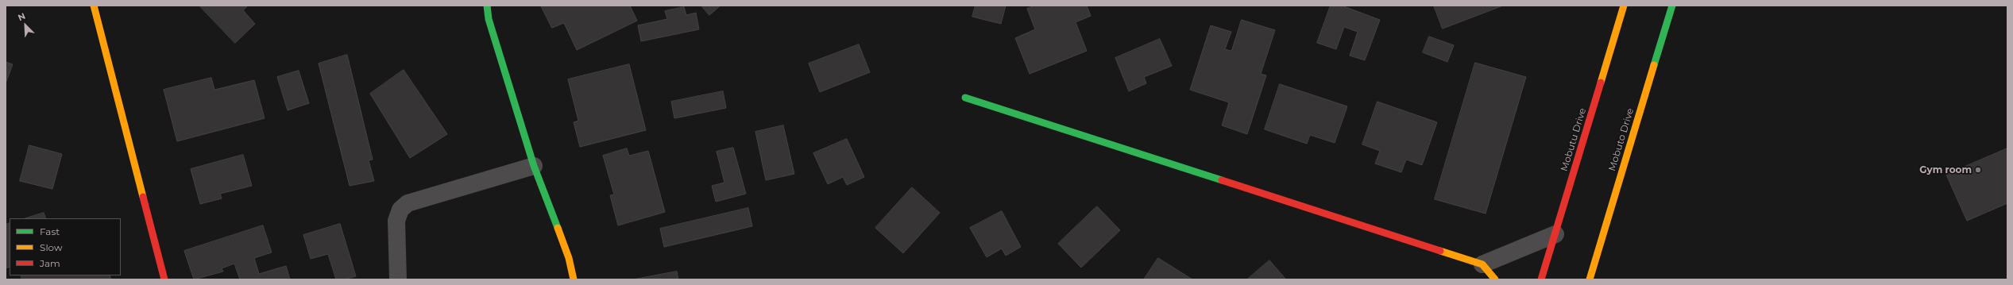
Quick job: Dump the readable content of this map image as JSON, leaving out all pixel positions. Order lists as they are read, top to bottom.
{
  "streets": {
    "street": ["Mobutu Drive", "Mobuto Drive"]
  },
  "places": ["Gym room"],
  "legend": ["Fast", "Slow", "Jam"],
  "north": "top left"
}
